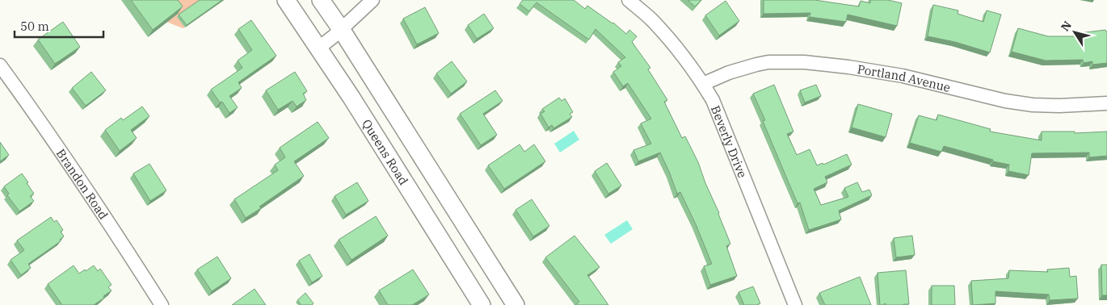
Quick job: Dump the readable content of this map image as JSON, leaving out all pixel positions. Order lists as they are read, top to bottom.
{
  "streets": {
    "street": [
      "Portland Avenue",
      "Beverly Drive",
      "Queens Road",
      "Brandon Road"
    ]
  },
  "crossings": [
    ["Portland Avenue", "Beverly Drive"]
  ],
  "scale_bar": "50 m",
  "north": "top left"
}
